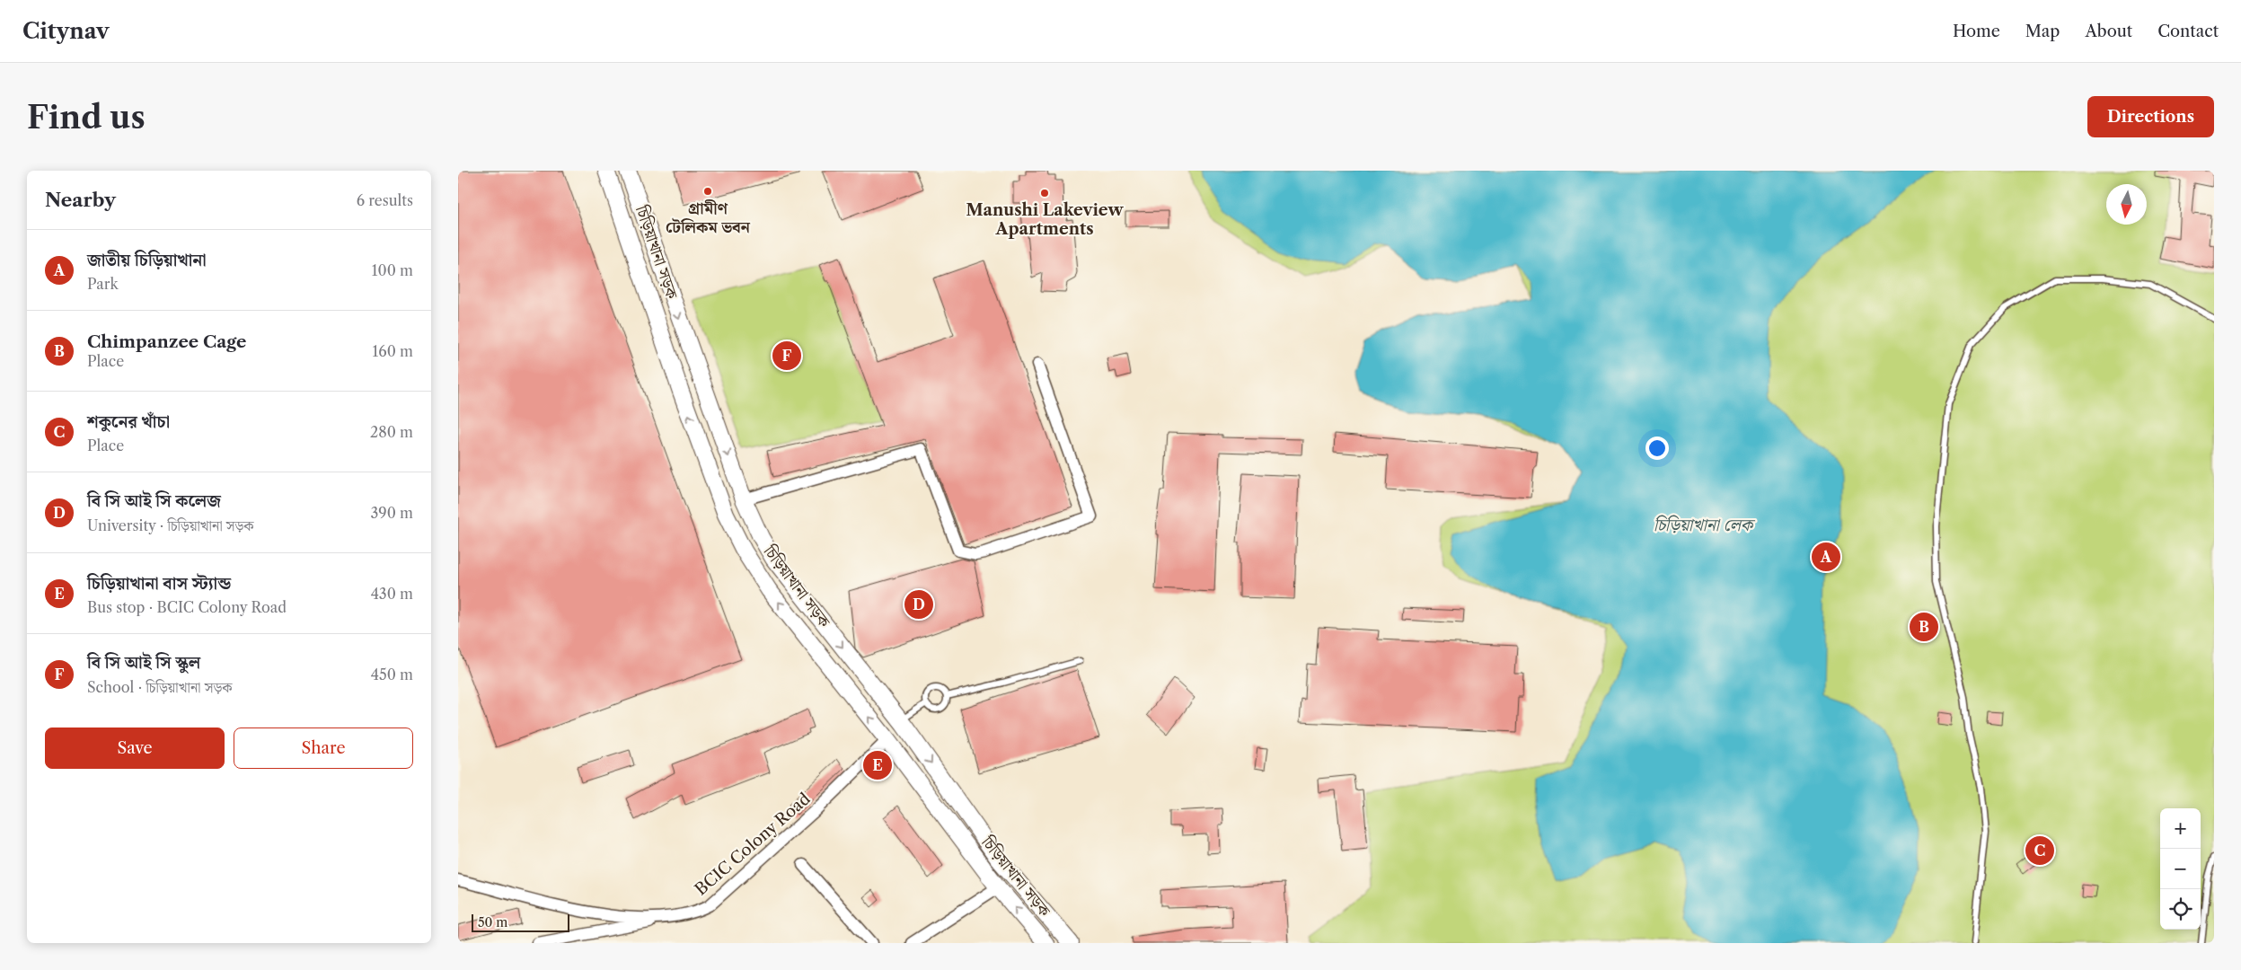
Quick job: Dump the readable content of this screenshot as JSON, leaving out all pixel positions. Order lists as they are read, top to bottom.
{
  "streets": {
    "main road": ["চিড়িয়াখানা সড়ক"],
    "street": ["BCIC Colony Road"]
  },
  "crossings": [
    ["চিড়িয়াখানা সড়ক", "BCIC Colony Road"]
  ],
  "water": ["চিড়িয়াখানা লেক"],
  "places": ["গ্রামীণ টেলিকম ভবন", "Manushi Lakeview Apartments"],
  "scale_bar": "50 m",
  "north": "bottom",
  "page": {
    "header": "Citynav",
    "nav": [
      "Home",
      "Map",
      "About",
      "Contact"
    ],
    "buttons": [
      "Directions",
      ["Save", "Share"]
    ],
    "title": "Find us",
    "heading": ["Nearby", "6 results"],
    "list": [
      {
        "mark": "A",
        "name": "জাতীয় চিড়িয়াখানা",
        "note": "Park",
        "value": "100 m"
      },
      {
        "mark": "B",
        "name": "Chimpanzee Cage",
        "note": "Place",
        "value": "160 m"
      },
      {
        "mark": "C",
        "name": "শকুনের খাঁচা",
        "note": "Place",
        "value": "280 m"
      },
      {
        "mark": "D",
        "name": "বি সি আই সি কলেজ",
        "note": "University · চিড়িয়াখানা সড়ক",
        "value": "390 m"
      },
      {
        "mark": "E",
        "name": "চিড়িয়াখানা বাস স্ট্যান্ড",
        "note": "Bus stop · BCIC Colony Road",
        "value": "430 m"
      },
      {
        "mark": "F",
        "name": "বি সি আই সি স্কুল",
        "note": "School · চিড়িয়াখানা সড়ক",
        "value": "450 m"
      }
    ],
    "pins": [
      "F",
      "A",
      "D",
      "B",
      "E",
      "C"
    ],
    "map_buttons": ["+", "−"],
    "scale": "50 m"
  }
}
